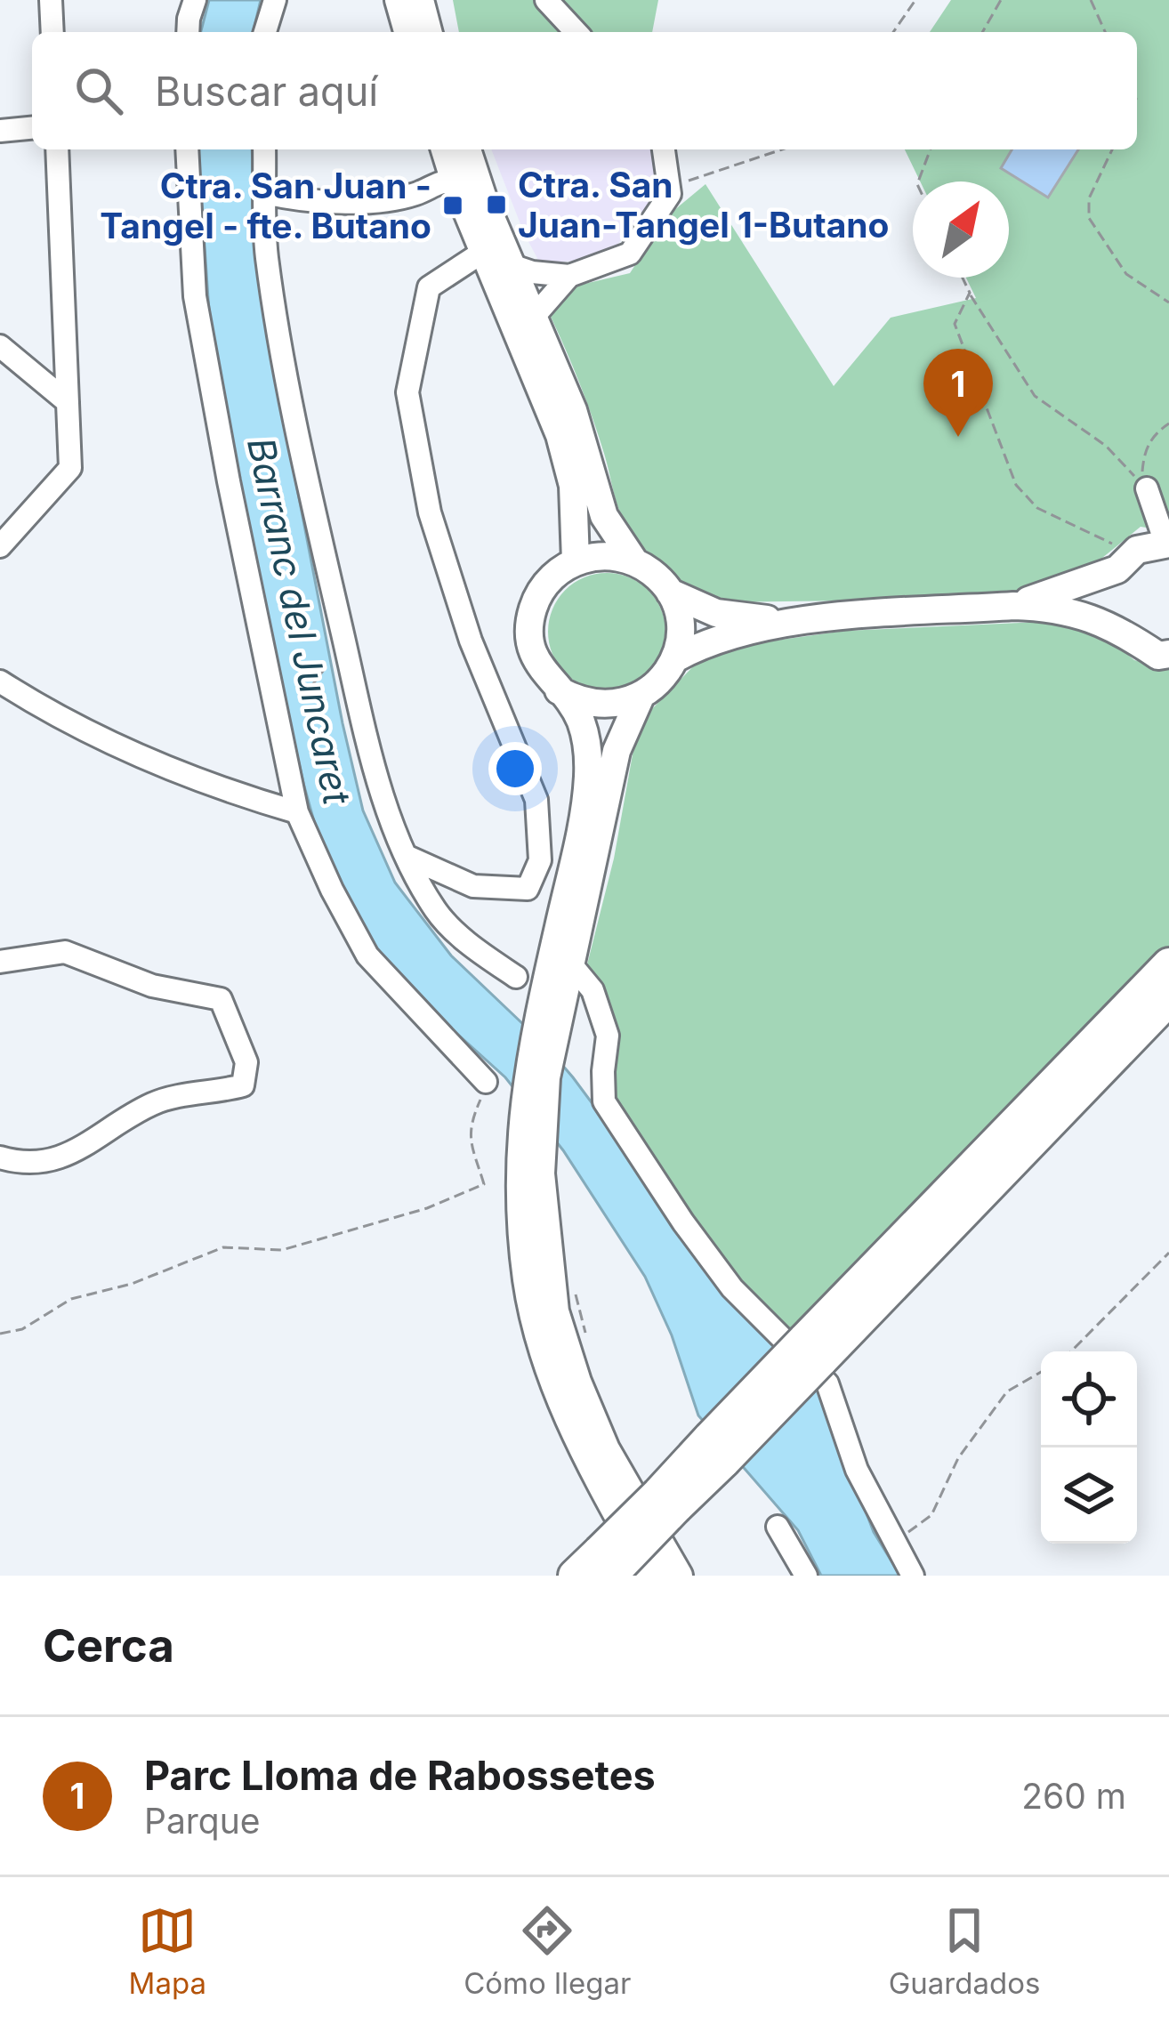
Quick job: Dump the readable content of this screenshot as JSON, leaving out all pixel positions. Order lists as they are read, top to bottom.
{
  "water": ["Barranc del Juncaret"],
  "places": {
    "transit": ["Ctra. San Juan-Tangel 1-Butano", "Ctra. San Juan - Tangel - fte. Butano"]
  },
  "north": "top right",
  "page": {
    "search": "Buscar aquí",
    "pins": "1",
    "heading": "Cerca",
    "list": [
      {
        "mark": "1",
        "name": "Parc Lloma de Rabossetes",
        "note": "Parque",
        "value": "260 m"
      }
    ],
    "nav": ["Mapa", "Cómo llegar", "Guardados"]
  }
}
